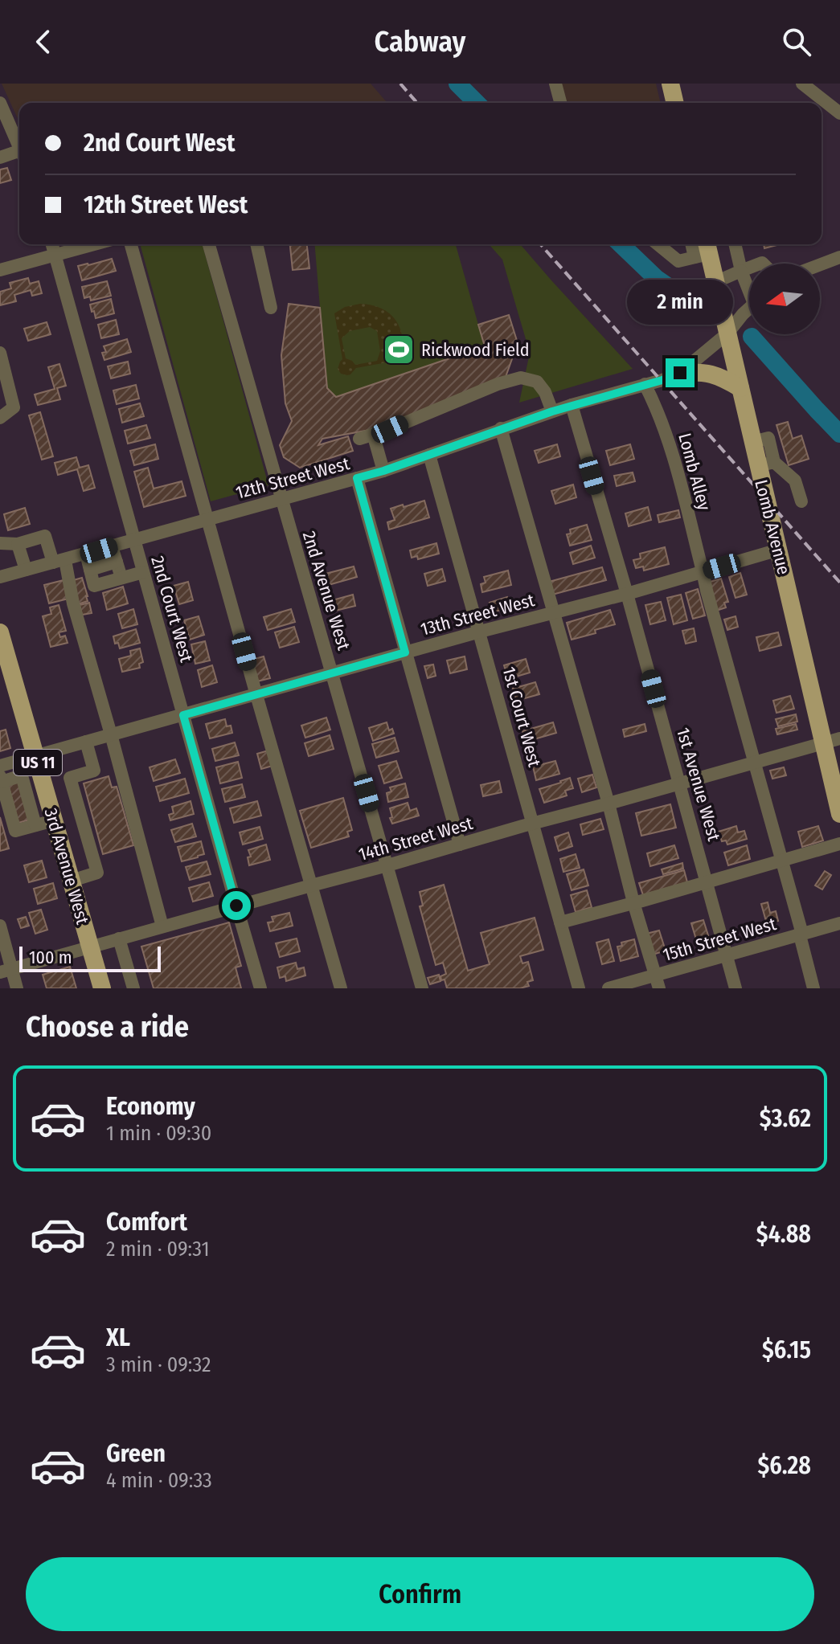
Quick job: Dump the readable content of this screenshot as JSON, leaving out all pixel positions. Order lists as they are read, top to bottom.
{
  "streets": {
    "main road": ["Lomb Avenue", "US 11", "3rd Avenue West"],
    "street": [
      "Lomb Alley",
      "12th Street West",
      "2nd Avenue West",
      "2nd Court West",
      "13th Street West",
      "1st Court West",
      "1st Avenue West",
      "14th Street West",
      "15th Street West"
    ]
  },
  "crossings": [
    ["Lomb Alley", "12th Street West"],
    ["Lomb Alley", "13th Street West"],
    ["Lomb Alley", "14th Street West"],
    ["Lomb Alley", "15th Street West"],
    ["12th Street West", "Lomb Avenue"],
    ["12th Street West", "2nd Avenue West"],
    ["12th Street West", "2nd Court West"],
    ["12th Street West", "1st Court West"],
    ["12th Street West", "1st Avenue West"],
    ["Lomb Avenue", "13th Street West"],
    ["Lomb Avenue", "14th Street West"],
    ["2nd Avenue West", "13th Street West"],
    ["2nd Avenue West", "14th Street West"],
    ["2nd Court West", "13th Street West"],
    ["2nd Court West", "14th Street West"],
    ["13th Street West", "1st Court West"],
    ["13th Street West", "1st Avenue West"],
    ["13th Street West", "3rd Avenue West"],
    ["1st Court West", "14th Street West"],
    ["1st Avenue West", "14th Street West"],
    ["1st Avenue West", "15th Street West"],
    ["14th Street West", "3rd Avenue West"]
  ],
  "places": {
    "sports": ["Rickwood Field"]
  },
  "scale_bar": "100 m",
  "north": "left",
  "page": {
    "header": "Cabway",
    "banner": ["2nd Court West", "12th Street West"],
    "bubble": "2 min",
    "scale": "100 m",
    "heading": "Choose a ride",
    "list": [
      {
        "name": "Economy",
        "note": "1 min · 09:30",
        "value": "$3.62"
      },
      {
        "name": "Comfort",
        "note": "2 min · 09:31",
        "value": "$4.88"
      },
      {
        "name": "XL",
        "note": "3 min · 09:32",
        "value": "$6.15"
      },
      {
        "name": "Green",
        "note": "4 min · 09:33",
        "value": "$6.28"
      }
    ],
    "buttons": "Confirm"
  }
}
